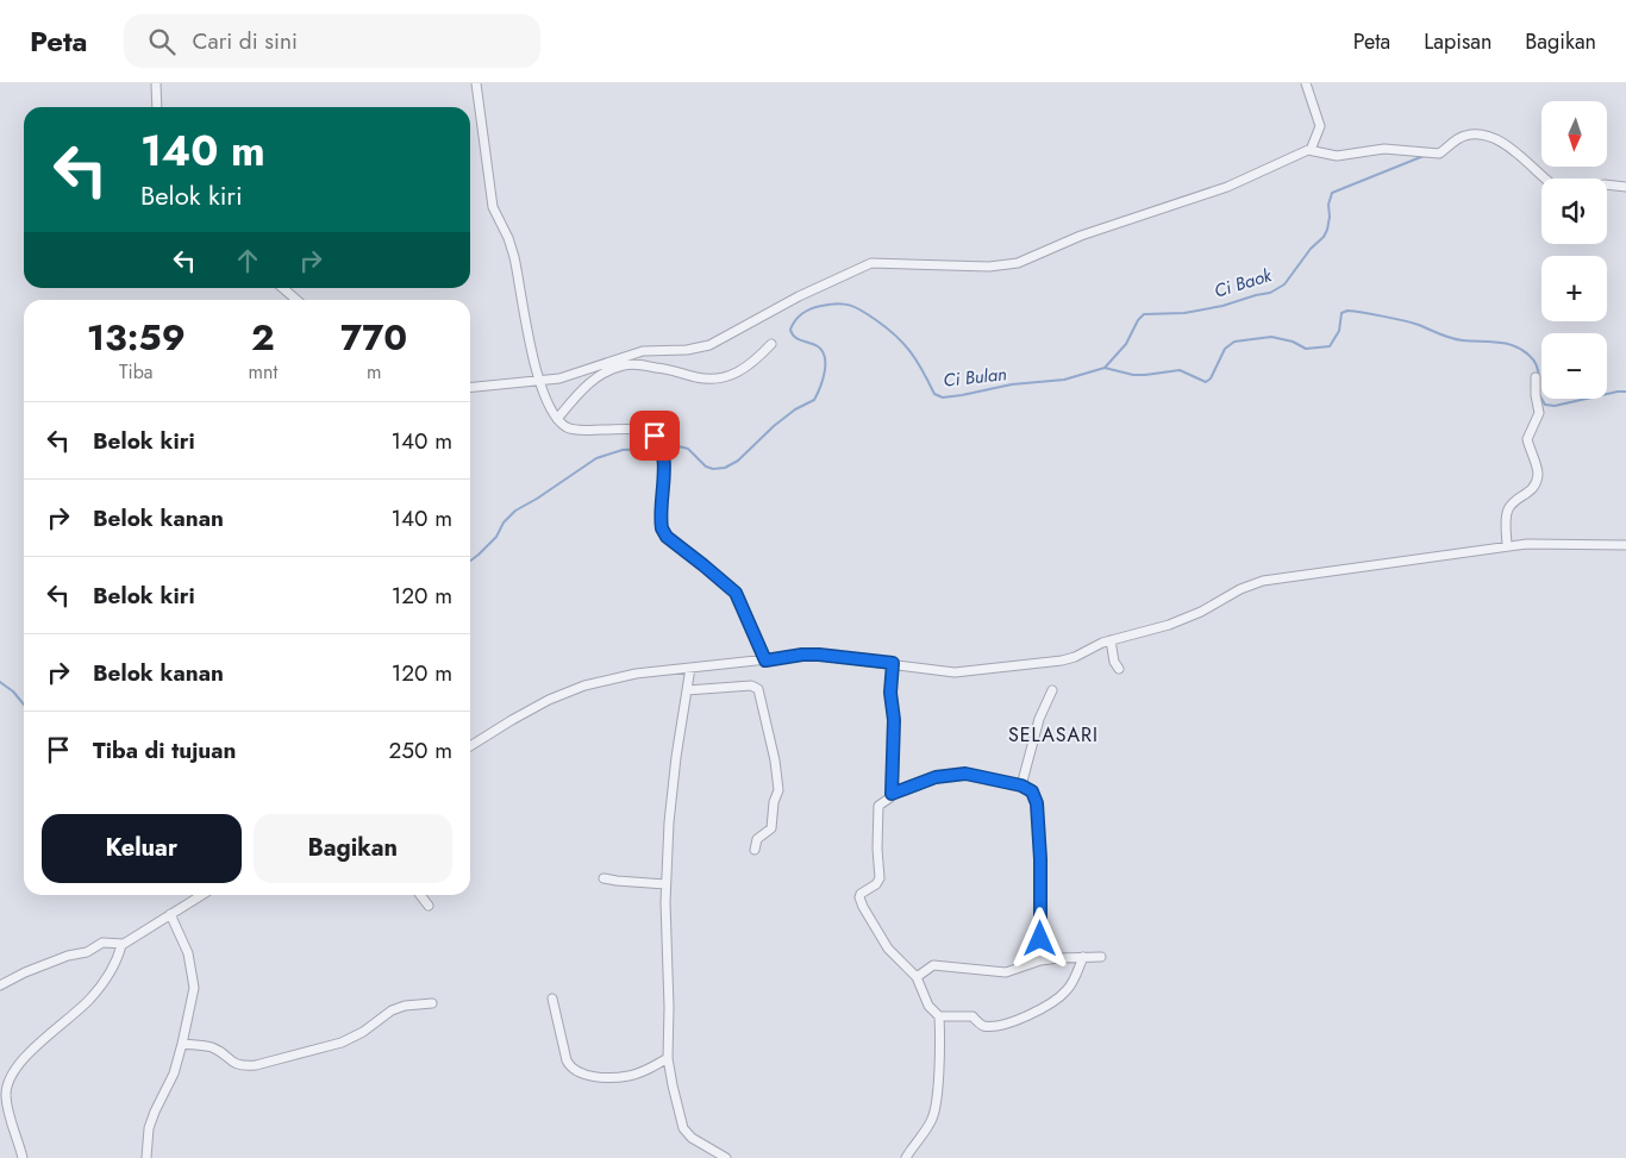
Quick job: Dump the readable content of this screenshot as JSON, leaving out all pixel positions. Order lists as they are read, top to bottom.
{
  "districts": ["SELASARI"],
  "water": ["Ci Baok", "Ci Bulan"],
  "north": "bottom",
  "page": {
    "header": "Peta",
    "search": "Cari di sini",
    "nav": ["Peta", "Lapisan", "Bagikan"],
    "map_buttons": ["+", "−"],
    "turn": ["140 m", "Belok kiri"],
    "eta": [
      "13:59",
      "Tiba",
      "2",
      "mnt",
      "770",
      "m"
    ],
    "list": [
      {
        "name": "Belok kiri",
        "value": "140 m"
      },
      {
        "name": "Belok kanan",
        "value": "140 m"
      },
      {
        "name": "Belok kiri",
        "value": "120 m"
      },
      {
        "name": "Belok kanan",
        "value": "120 m"
      },
      {
        "name": "Tiba di tujuan",
        "value": "250 m"
      }
    ],
    "buttons": ["Keluar", "Bagikan"]
  }
}
